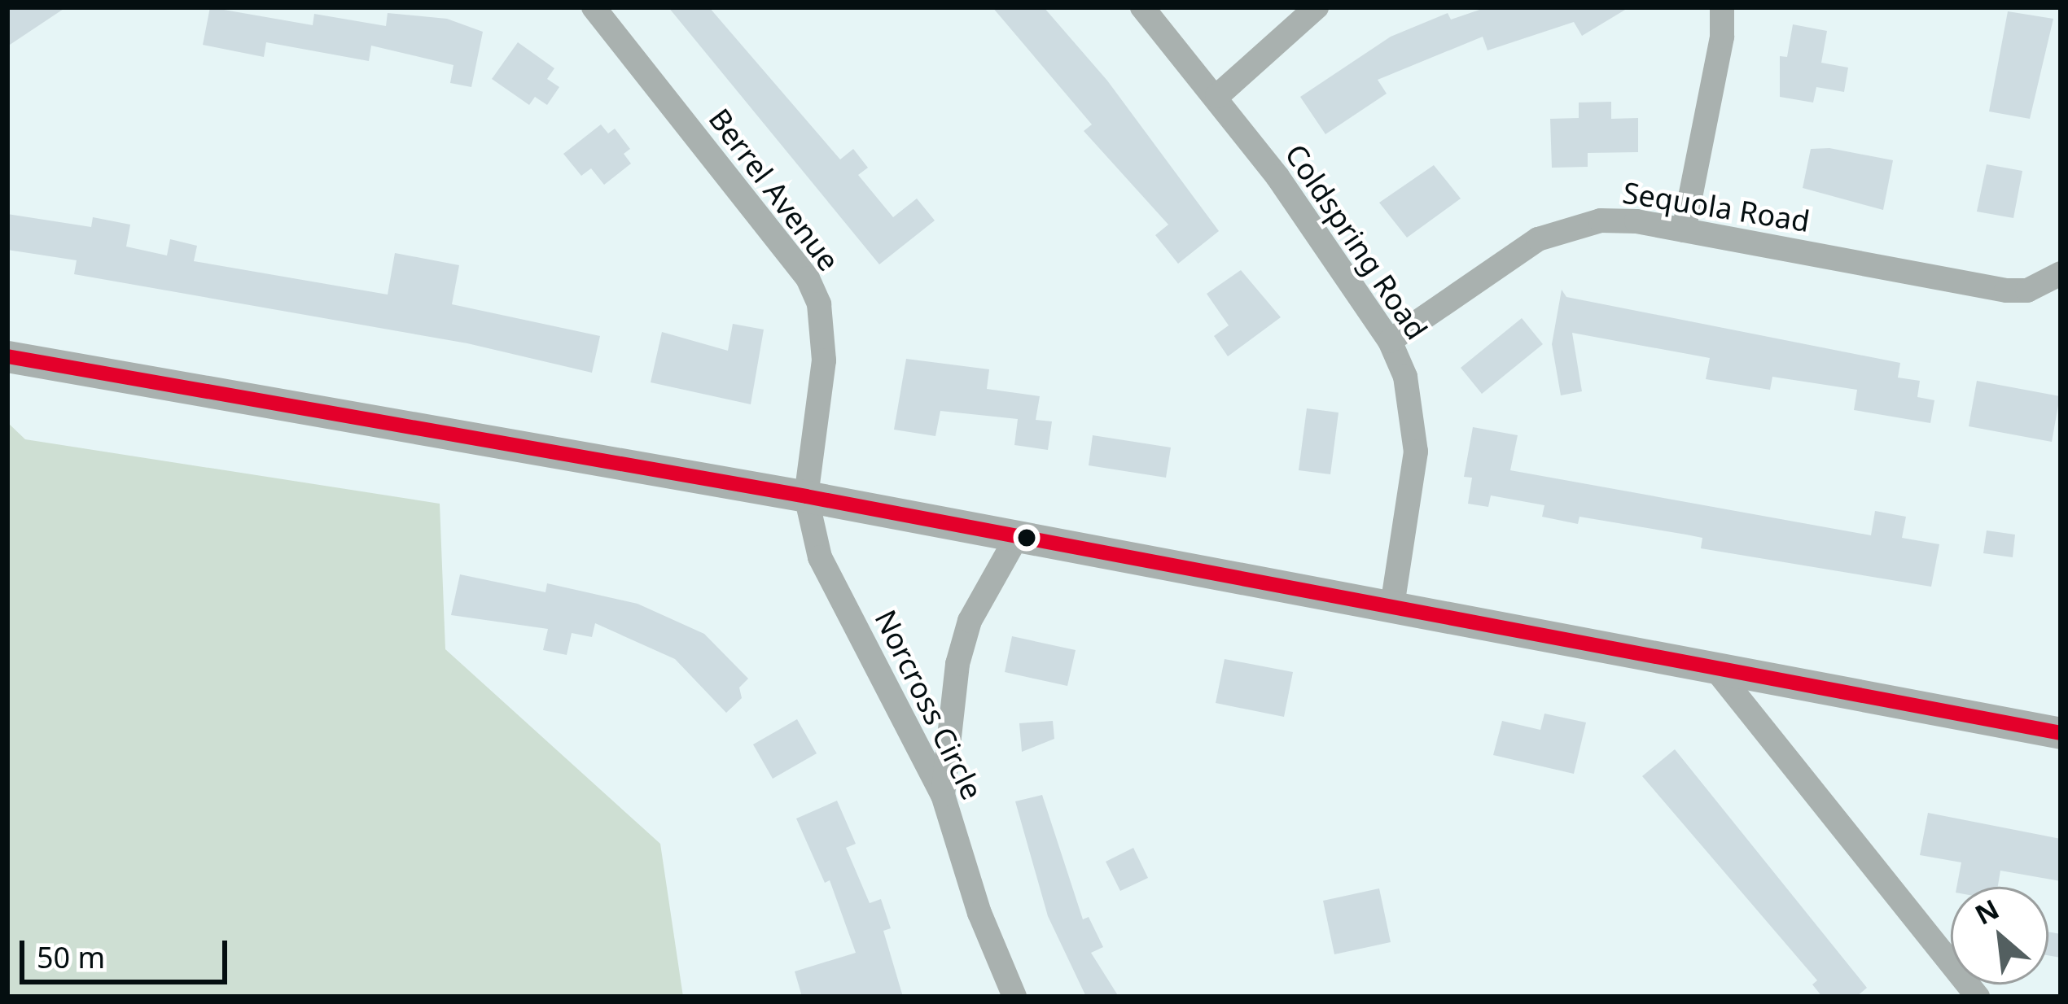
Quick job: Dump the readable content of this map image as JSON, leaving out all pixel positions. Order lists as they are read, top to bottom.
{
  "streets": {
    "street": [
      "Berrel Avenue",
      "Sequola Road",
      "Coldspring Road",
      "Norcross Circle"
    ]
  },
  "crossings": [
    ["Berrel Avenue", "Norcross Circle"],
    ["Sequola Road", "Coldspring Road"]
  ],
  "scale_bar": "50 m",
  "north": "top left"
}
